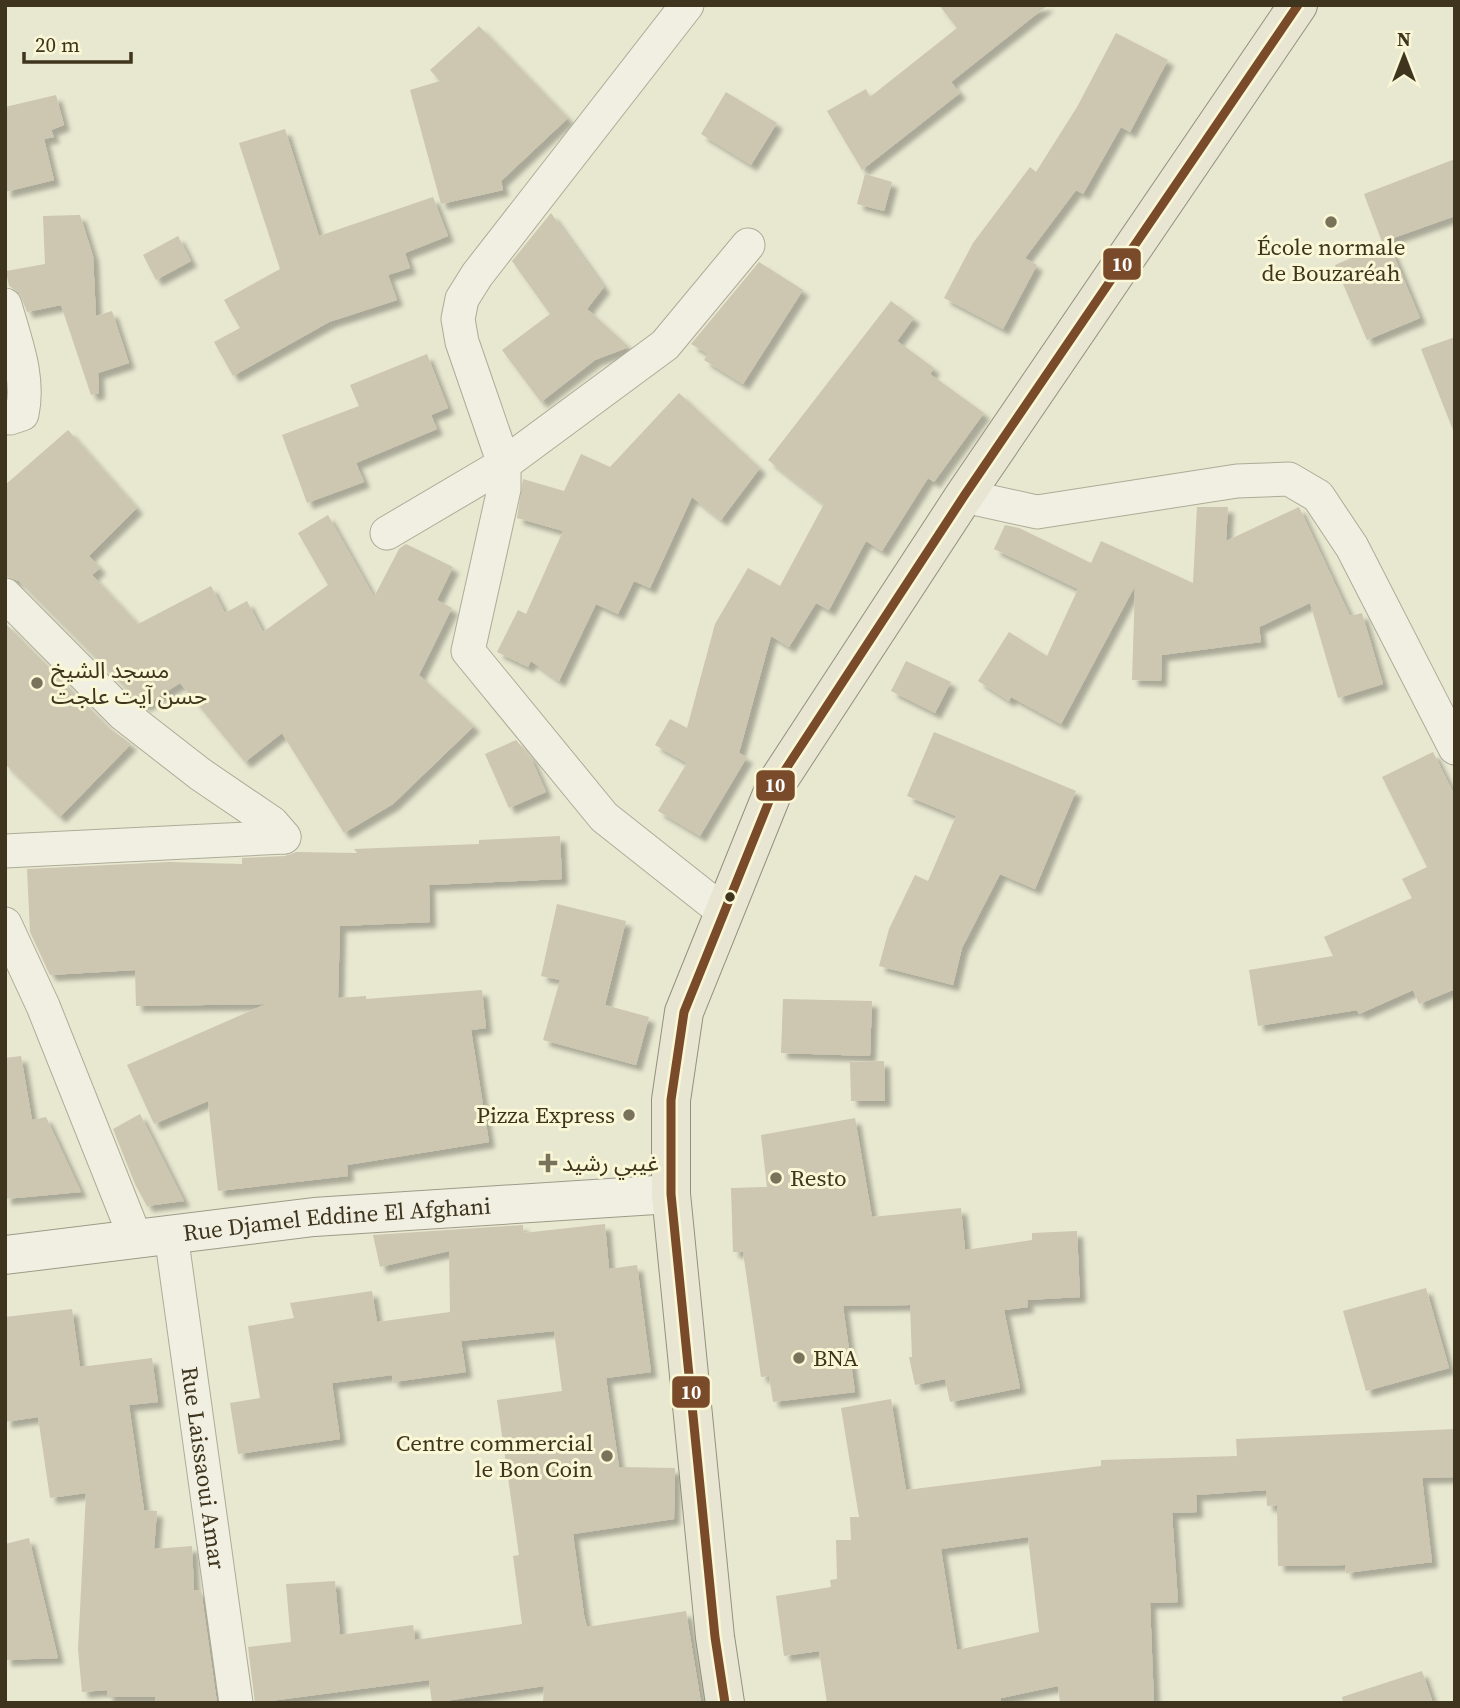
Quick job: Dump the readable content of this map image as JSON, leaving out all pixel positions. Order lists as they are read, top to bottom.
{
  "streets": {
    "main road": ["Rue Djamel Eddine El Afghani"],
    "street": ["Rue Laissaoui Amar"]
  },
  "crossings": [
    ["Rue Djamel Eddine El Afghani", "Rue Laissaoui Amar"]
  ],
  "places": {
    "other": [
      "École normale de Bouzaréah",
      "مسجد الشيخ حسن آيت علجت",
      "Pizza Express",
      "Resto",
      "BNA",
      "Centre commercial le Bon Coin"
    ],
    "health": ["غيبي رشيد"]
  },
  "lines": ["transit line 10"],
  "scale_bar": "20 m",
  "north": "top"
}
